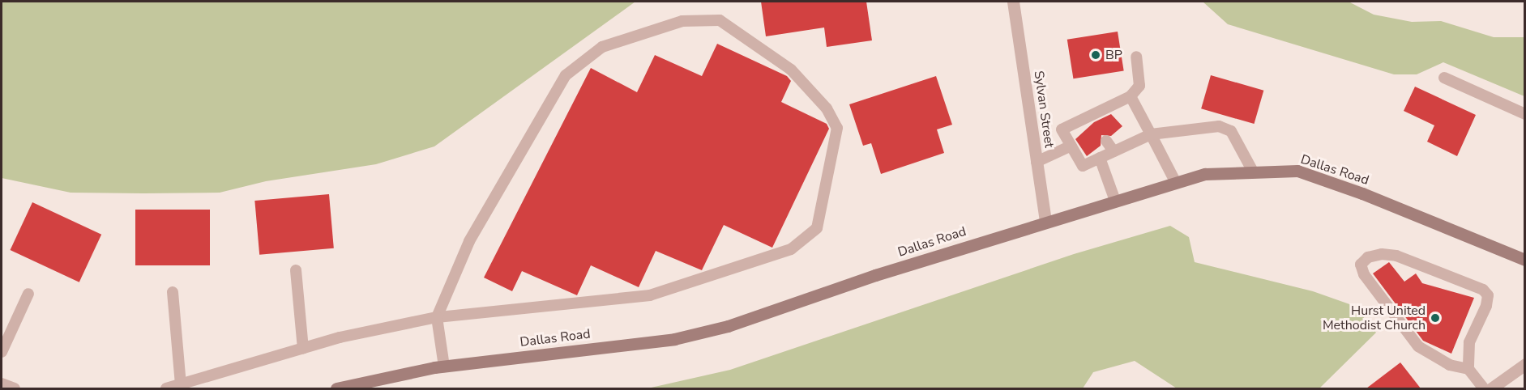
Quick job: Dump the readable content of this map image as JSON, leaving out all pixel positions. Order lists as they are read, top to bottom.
{
  "streets": {
    "street": ["Sylvan Street", "Dallas Road"]
  },
  "crossings": [
    ["Sylvan Street", "Dallas Road"]
  ],
  "places": ["BP", "Hurst United Methodist Church"]
}
